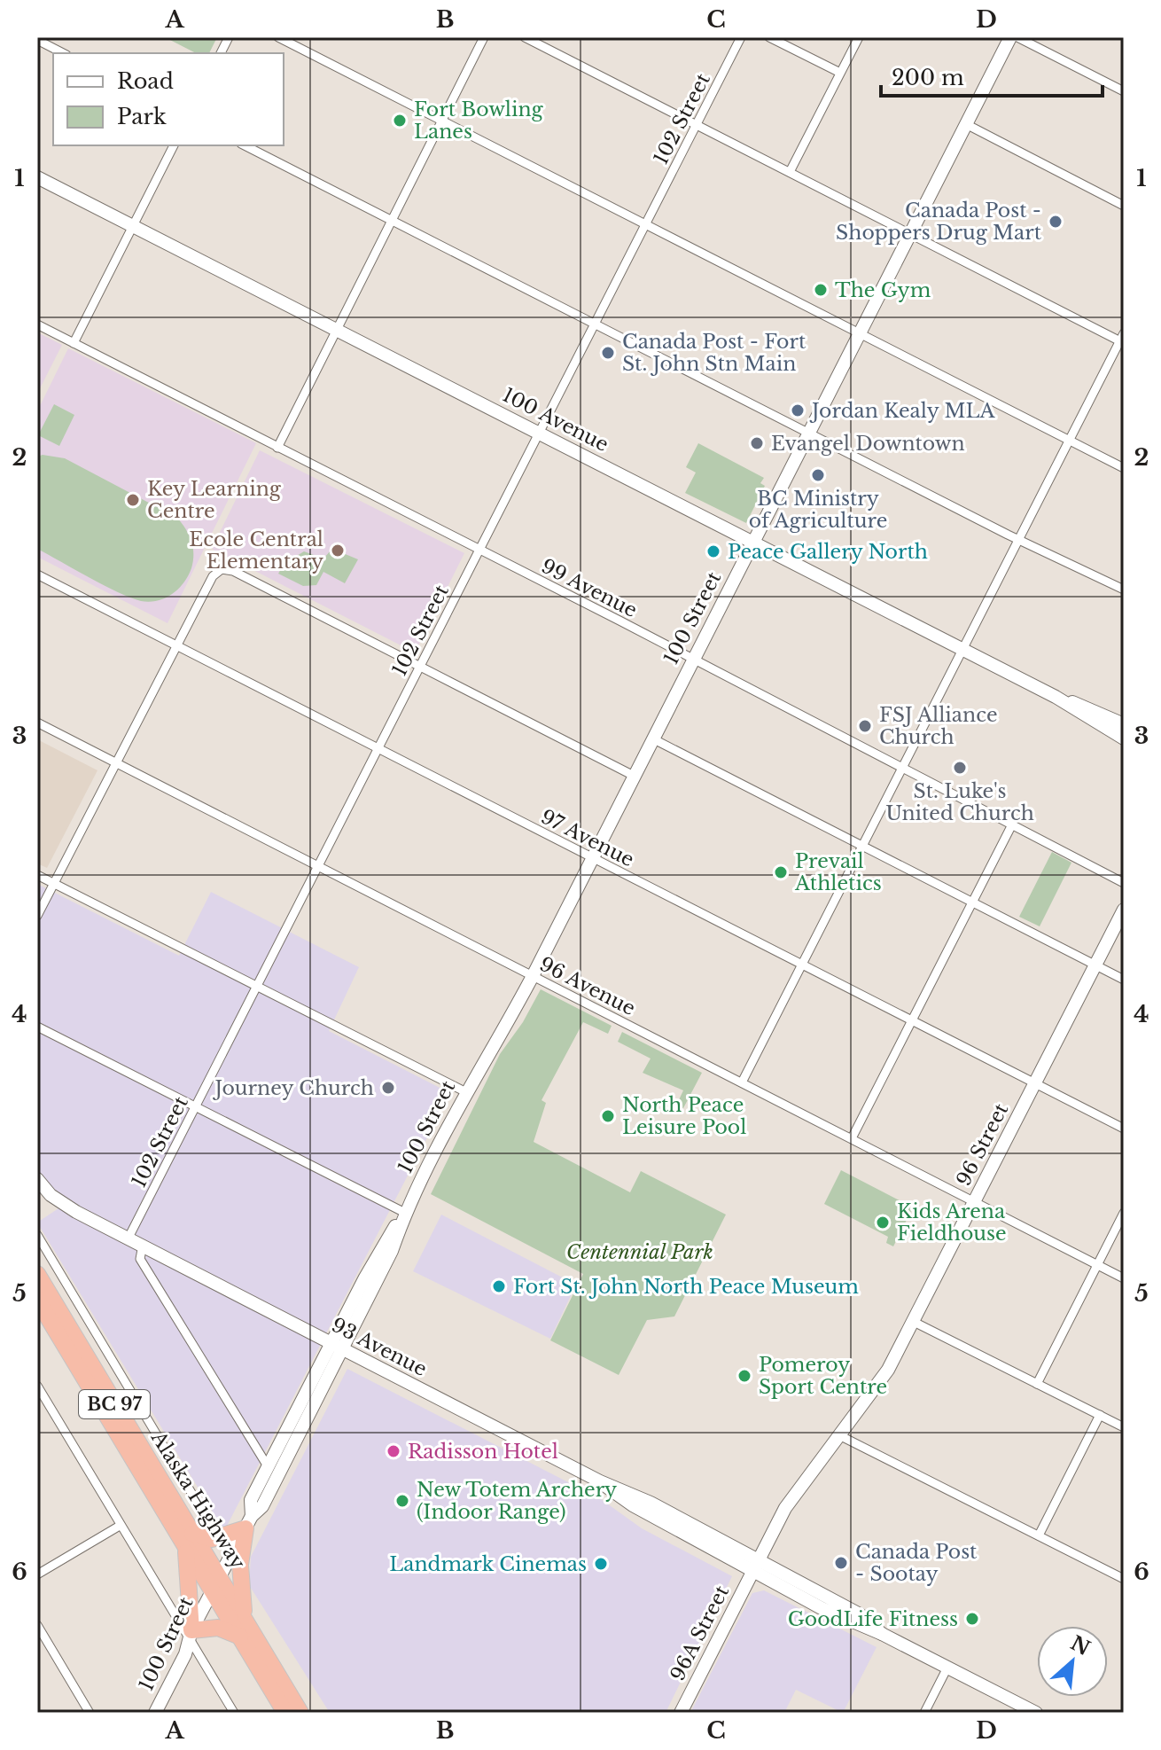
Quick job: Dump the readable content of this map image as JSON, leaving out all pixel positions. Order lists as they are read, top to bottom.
{
  "streets": {
    "highway": ["BC 97", "Alaska Highway"],
    "main road": [
      "100 Avenue",
      "100 Street",
      "96 Street",
      "93 Avenue",
      "96A Street"
    ],
    "street": [
      "102 Street",
      "99 Avenue",
      "97 Avenue",
      "96 Avenue"
    ]
  },
  "crossings": [
    ["102 Street", "100 Avenue"],
    ["102 Street", "99 Avenue"],
    ["102 Street", "97 Avenue"],
    ["102 Street", "96 Avenue"],
    ["102 Street", "93 Avenue"],
    ["100 Avenue", "100 Street"],
    ["99 Avenue", "100 Street"],
    ["100 Street", "97 Avenue"],
    ["100 Street", "96 Avenue"],
    ["100 Street", "93 Avenue"],
    ["100 Street", "Alaska Highway"],
    ["97 Avenue", "96 Street"],
    ["96 Avenue", "96 Street"],
    ["96 Street", "93 Avenue"],
    ["96 Street", "96A Street"],
    ["93 Avenue", "96A Street"]
  ],
  "parks": ["Centennial Park"],
  "places": [
    "Fort Bowling Lanes",
    "Canada Post - Shoppers Drug Mart",
    "The Gym",
    "Canada Post - Fort St. John Stn Main",
    "Jordan Kealy MLA",
    "Evangel Downtown",
    "BC Ministry of Agriculture",
    "Key Learning Centre",
    "Ecole Central Elementary",
    "Peace Gallery North",
    "FSJ Alliance Church",
    "St. Luke's United Church",
    "Prevail Athletics",
    "Journey Church",
    "North Peace Leisure Pool",
    "Kids Arena Fieldhouse",
    "Fort St. John North Peace Museum",
    "Pomeroy Sport Centre",
    "Radisson Hotel",
    "New Totem Archery (Indoor Range)",
    "Canada Post - Sootay",
    "Landmark Cinemas",
    "GoodLife Fitness"
  ],
  "legend": ["Road", "Park"],
  "scale_bar": "200 m",
  "north": "top right",
  "grid": {
    "columns": [
      "A",
      "B",
      "C",
      "D"
    ],
    "rows": [
      "1",
      "2",
      "3",
      "4",
      "5",
      "6"
    ]
  }
}
